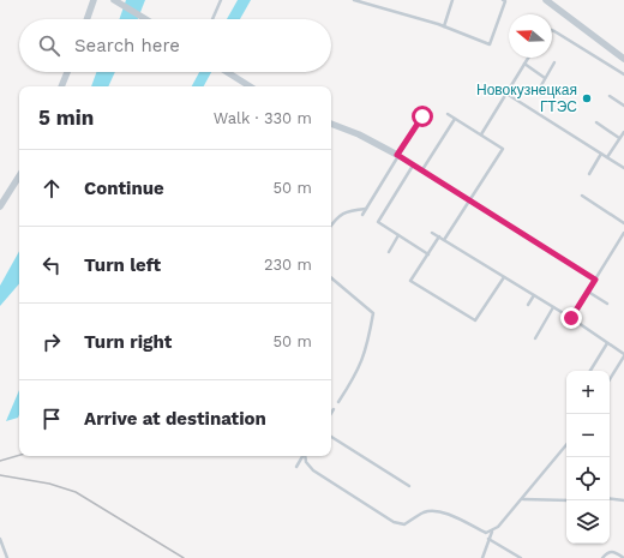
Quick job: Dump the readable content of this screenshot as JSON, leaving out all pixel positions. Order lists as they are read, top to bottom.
{
  "places": ["Новокузнецкая ГТЭС"],
  "north": "left",
  "page": {
    "search": "Search here",
    "heading": ["5 min", "Walk · 330 m"],
    "list": [
      ["Continue", "50 m"],
      ["Turn left", "230 m"],
      ["Turn right", "50 m"],
      "Arrive at destination"
    ],
    "map_buttons": ["+", "−"]
  }
}
